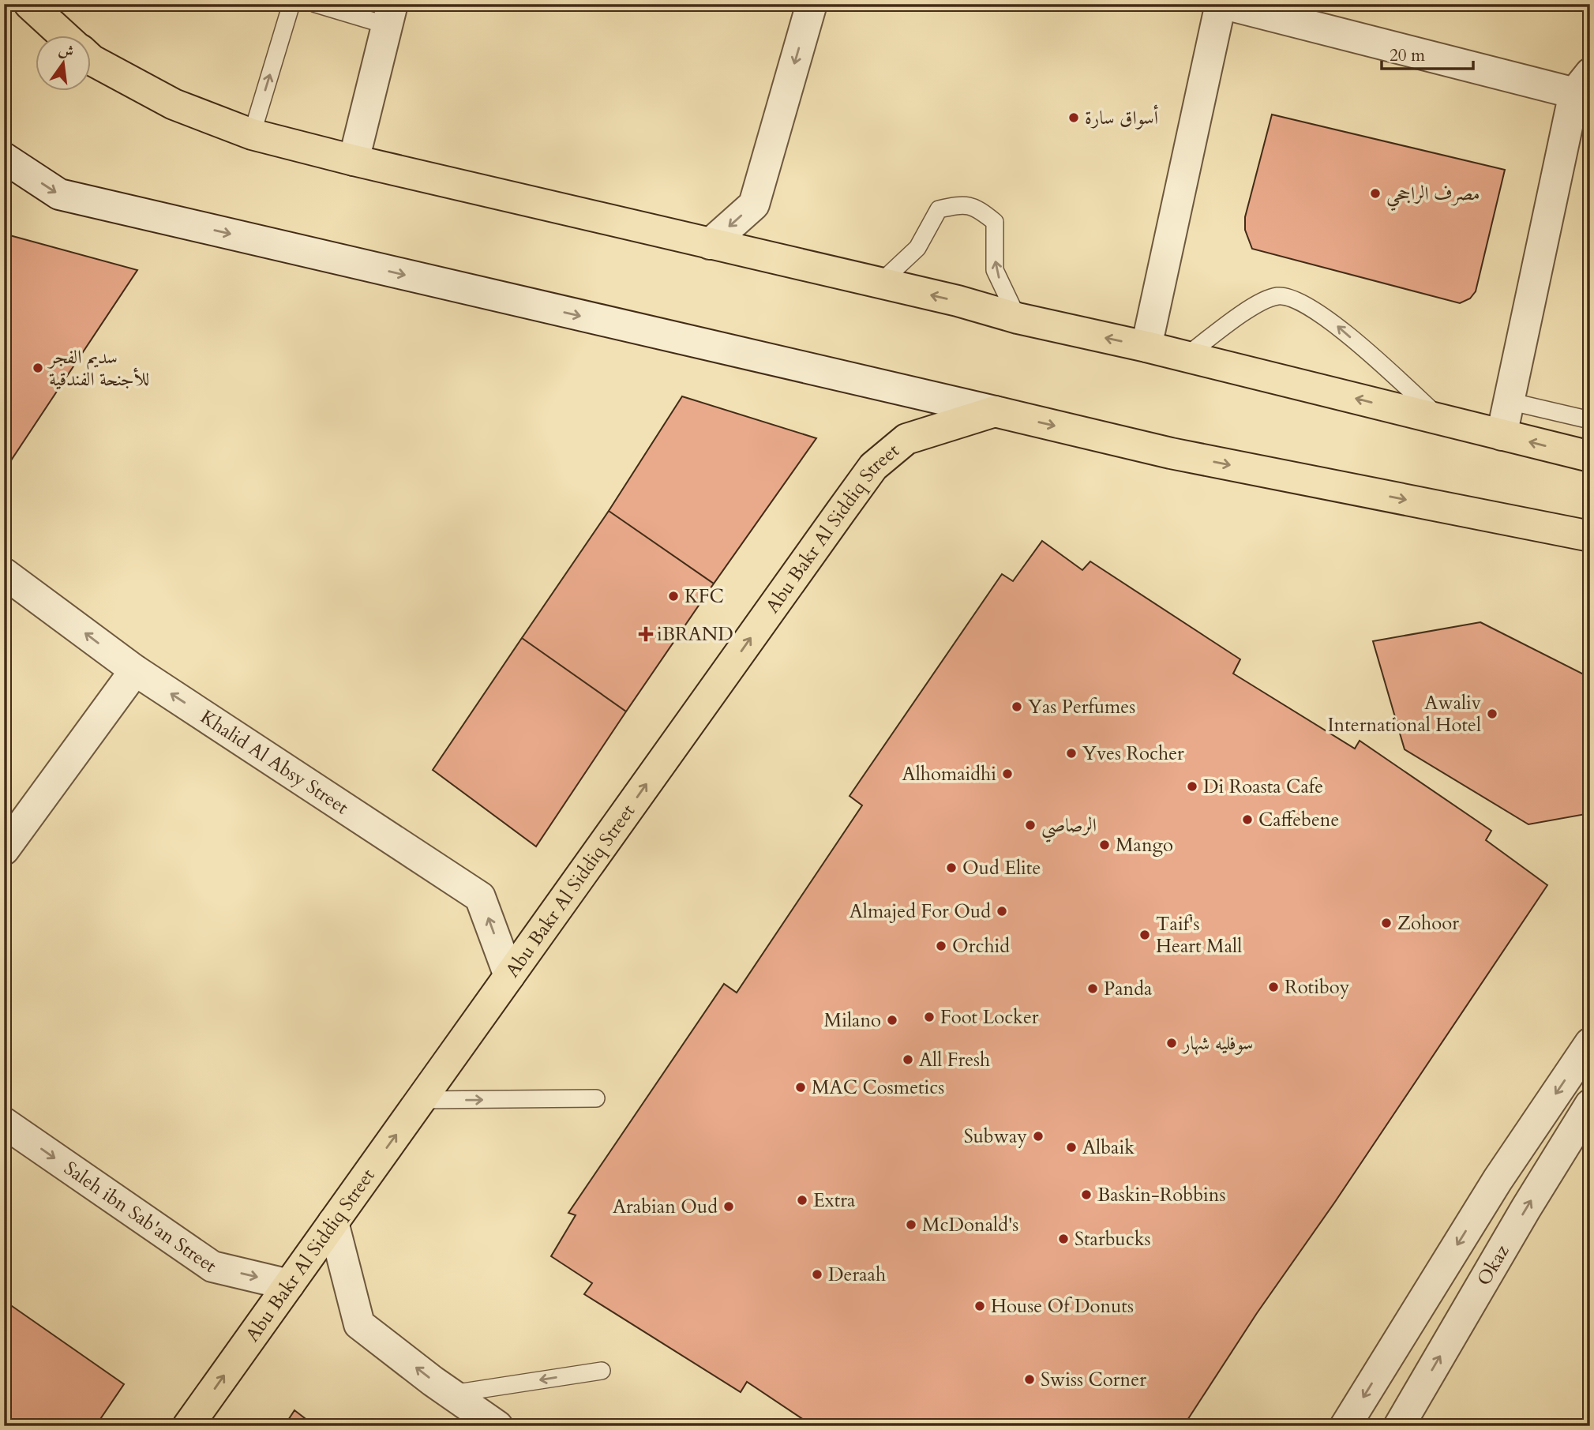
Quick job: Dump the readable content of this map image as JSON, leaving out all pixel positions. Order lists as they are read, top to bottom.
{
  "streets": {
    "main road": ["Abu Bakr Al Siddiq Street"],
    "street": ["Khalid Al Absy Street", "Saleh ibn Sab'an Street", "Okaz"]
  },
  "crossings": [
    ["Abu Bakr Al Siddiq Street", "Khalid Al Absy Street"],
    ["Abu Bakr Al Siddiq Street", "Saleh ibn Sab'an Street"]
  ],
  "one_way": ["Abu Bakr Al Siddiq Street", "Khalid Al Absy Street", "Saleh ibn Sab'an Street"],
  "places": {
    "other": [
      "أسواق سارة",
      "مصرف الراجحي",
      "سديم الفجر للأجنحة الفندقية",
      "KFC",
      "Yas Perfumes",
      "Awaliv International Hotel",
      "Yves Rocher",
      "Alhomaidhi",
      "Di Roasta Cafe",
      "Caffebene",
      "الرصاصي",
      "Mango",
      "Oud Elite",
      "Almajed For Oud",
      "Zohoor",
      "Taif's Heart Mall",
      "Orchid",
      "Rotiboy",
      "Panda",
      "Foot Locker",
      "Milano",
      "سوفليه شهار",
      "All Fresh",
      "MAC Cosmetics",
      "Subway",
      "Albaik",
      "Baskin-Robbins",
      "Extra",
      "Arabian Oud",
      "McDonald's",
      "Starbucks",
      "Deraah",
      "House Of Donuts",
      "Swiss Corner"
    ],
    "health": ["iBRAND"]
  },
  "scale_bar": "20 m",
  "north": "top"
}
